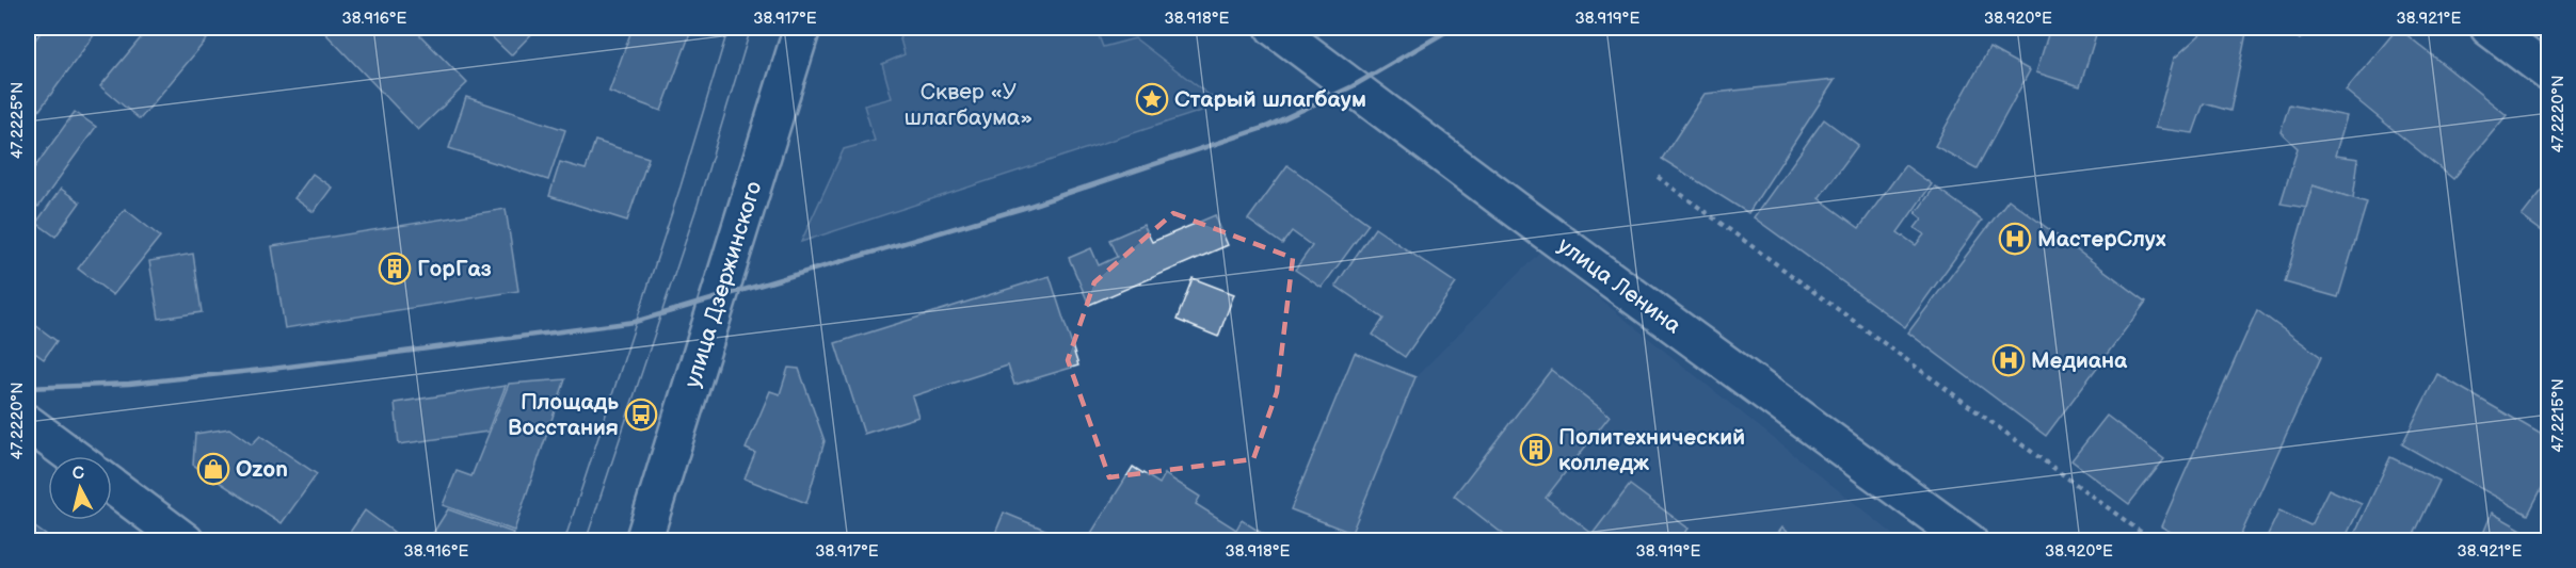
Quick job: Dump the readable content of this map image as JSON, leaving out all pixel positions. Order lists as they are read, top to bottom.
{
  "streets": {
    "main road": ["улица Дзержинского", "улица Ленина"]
  },
  "parks": ["Сквер «У шлагбаума»"],
  "places": {
    "place": ["Старый шлагбаум"],
    "hospital": ["МастерСлух", "Медиана"],
    "building": ["ГорГаз", "Политехнический колледж"],
    "bus stop": ["Площадь Восстания"],
    "shop": ["Ozon"]
  },
  "north": "top",
  "coordinates": [
    "38.916°E",
    "38.917°E",
    "38.918°E",
    "38.919°E",
    "38.920°E",
    "38.921°E",
    "47.2220°N",
    "47.2225°N",
    "47.2215°N"
  ]
}
